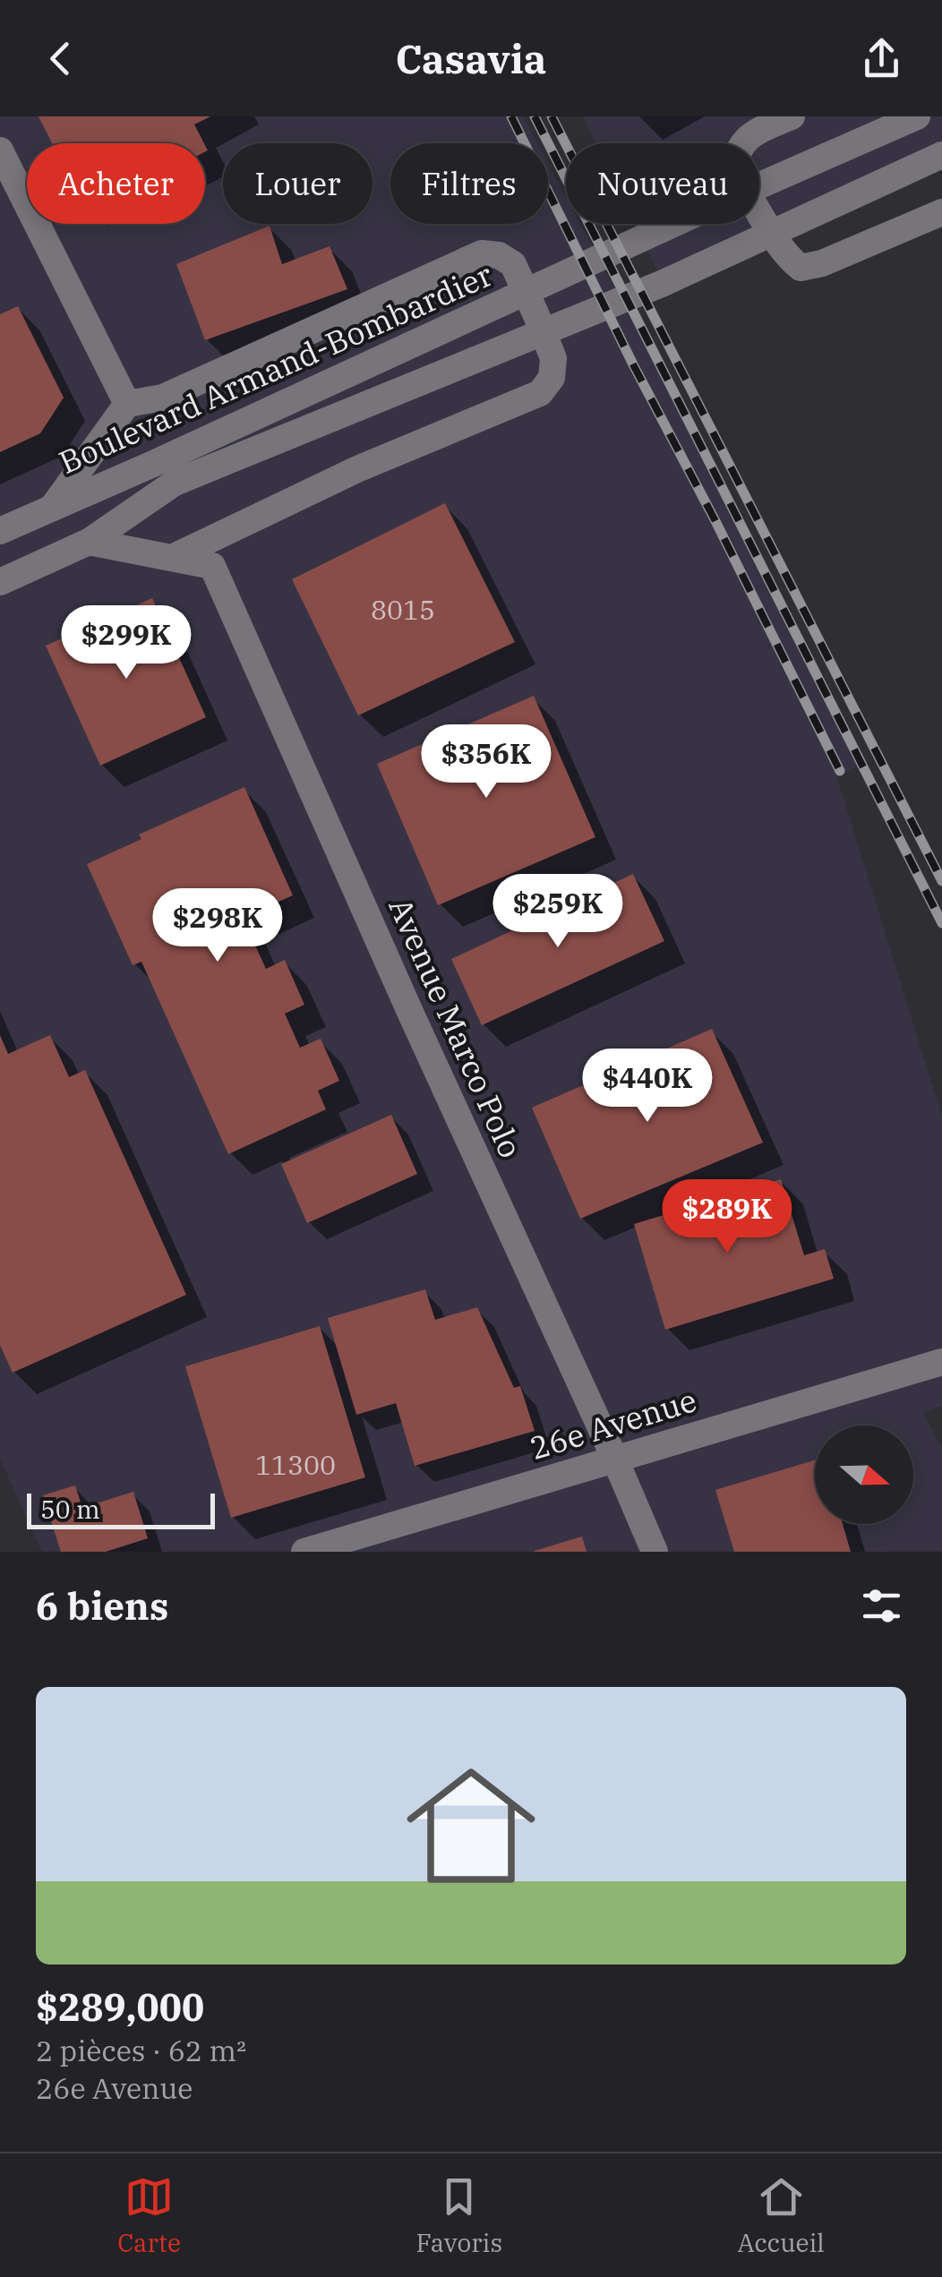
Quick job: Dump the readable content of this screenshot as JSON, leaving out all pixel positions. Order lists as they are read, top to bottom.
{
  "streets": {
    "street": ["Boulevard Armand-Bombardier", "Avenue Marco Polo", "26e Avenue"]
  },
  "crossings": [
    ["Boulevard Armand-Bombardier", "Avenue Marco Polo"],
    ["Avenue Marco Polo", "26e Avenue"]
  ],
  "house_numbers": ["8015", "11300"],
  "scale_bar": "50 m",
  "north": "right",
  "page": {
    "header": "Casavia",
    "chip": [
      "Acheter",
      "Louer",
      "Filtres",
      "Nouveau"
    ],
    "price": [
      "$299K",
      "$356K",
      "$259K",
      "$298K",
      "$440K",
      "$289K"
    ],
    "scale": "50 m",
    "heading": "6 biens",
    "list": [
      {
        "name": "$289,000",
        "note": "2 pièces · 62 m² · 26e Avenue"
      }
    ],
    "tabs": ["Carte", "Favoris", "Accueil"]
  }
}
